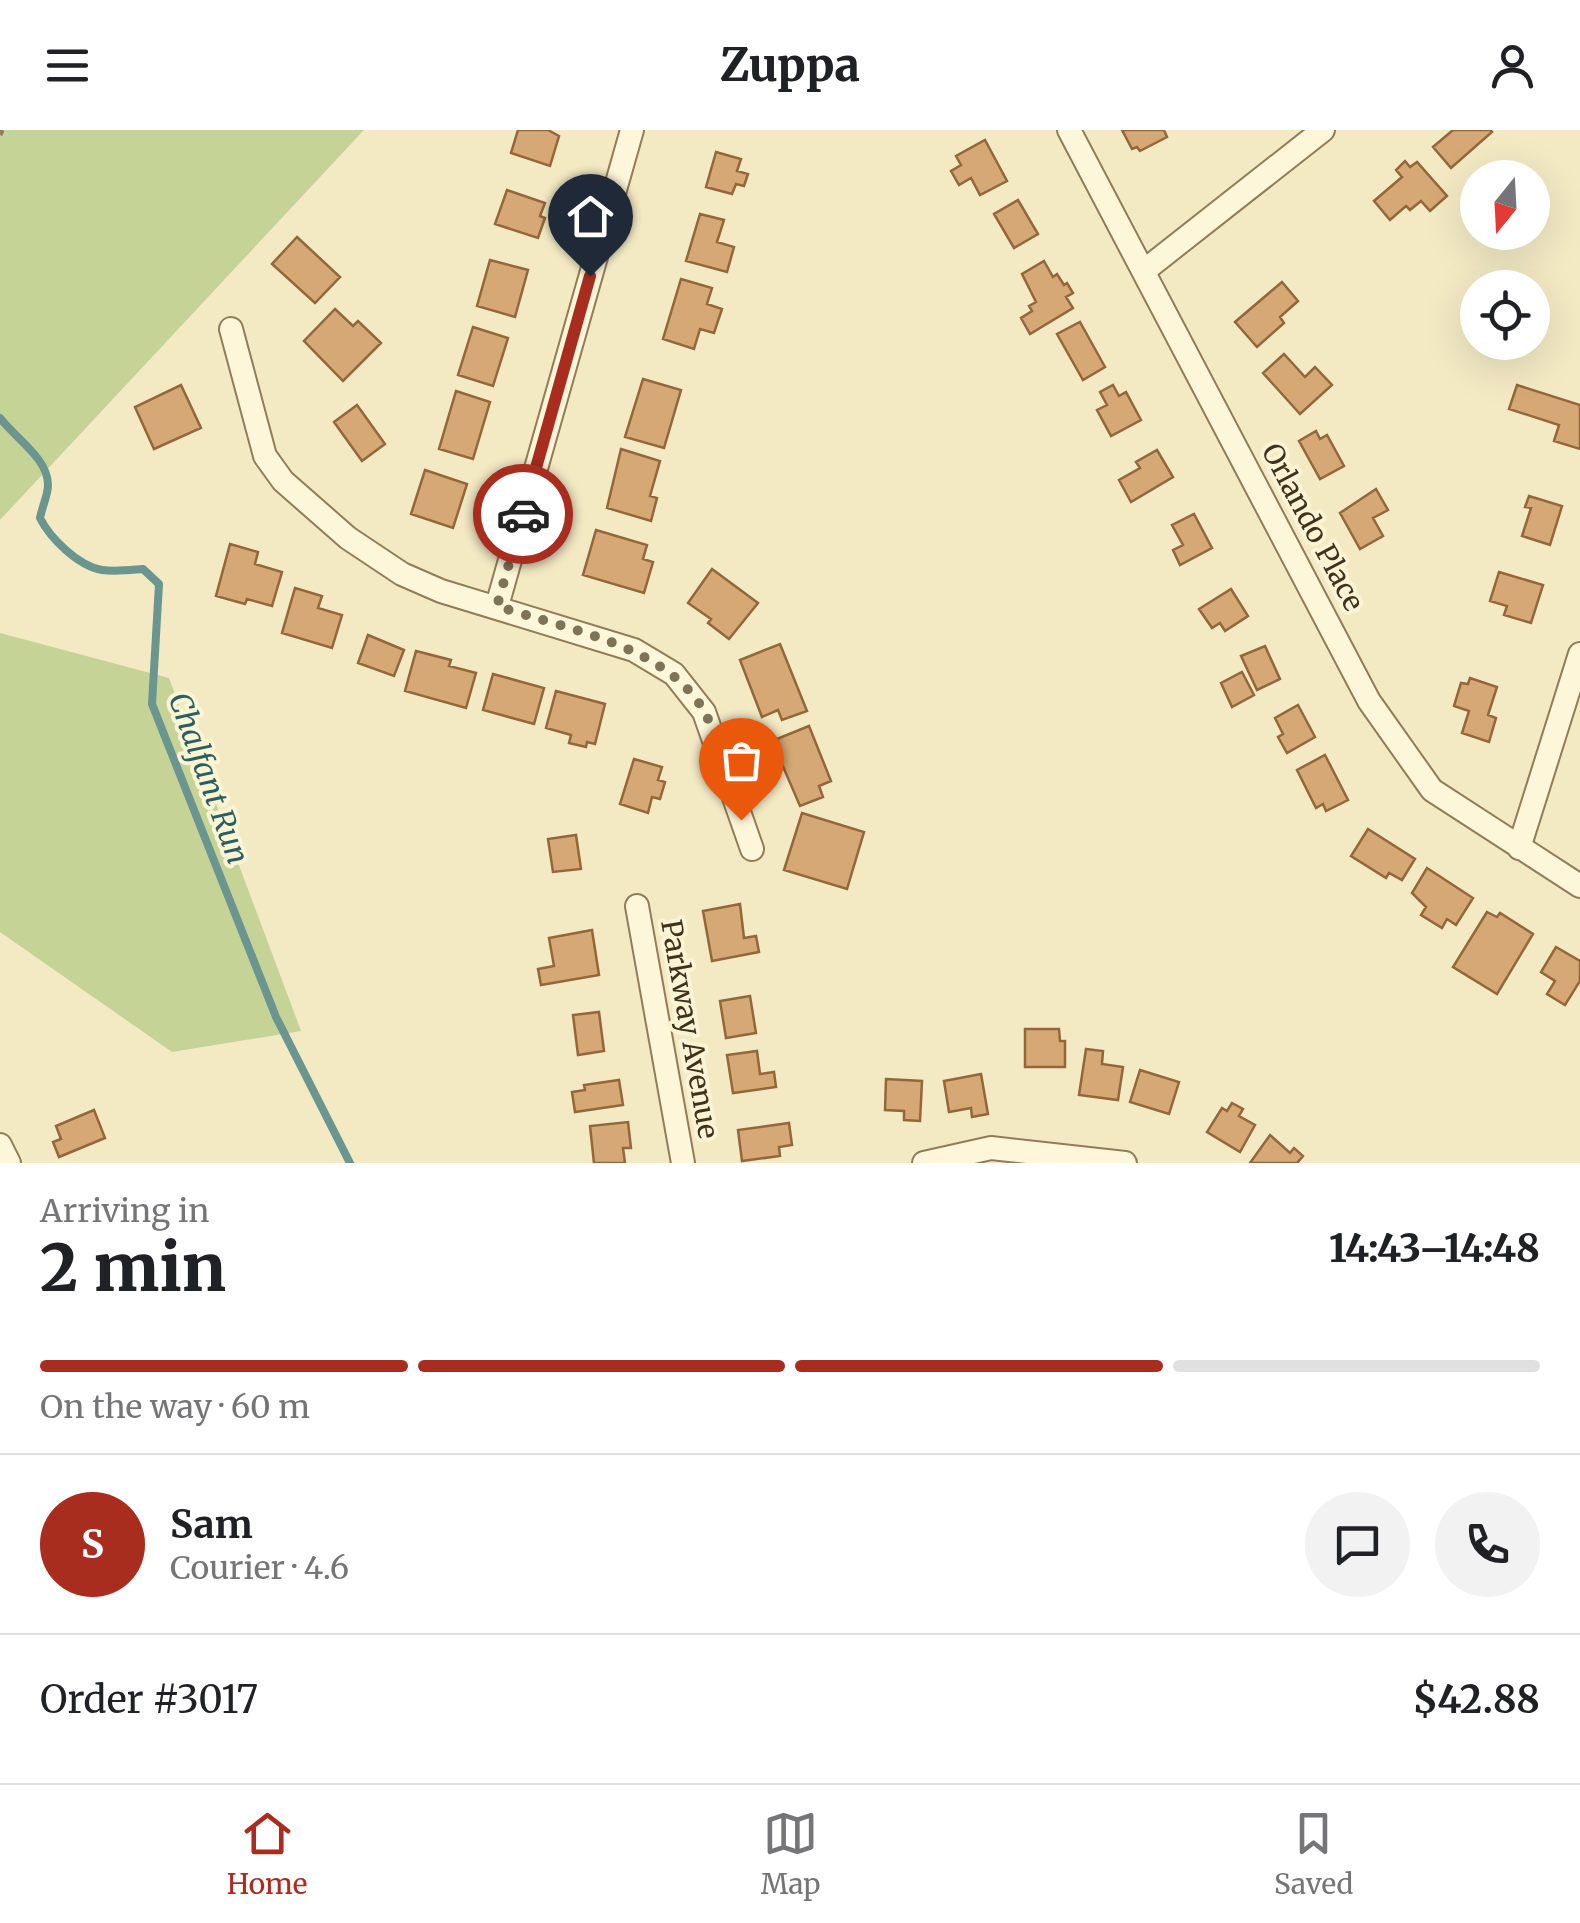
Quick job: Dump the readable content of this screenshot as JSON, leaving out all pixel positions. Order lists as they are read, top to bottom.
{
  "streets": {
    "street": ["Orlando Place", "Parkway Avenue"]
  },
  "water": ["Chalfant Run"],
  "north": "bottom",
  "page": {
    "header": "Zuppa",
    "heading": ["2 min", "Arriving in", "14:43–14:48"],
    "panel": [
      "Sam",
      "Courier · 4.6",
      "Order #3017",
      "$42.88"
    ],
    "bar": "On the way · 60 m",
    "round": "S",
    "tabs": ["Home", "Map", "Saved"]
  }
}
